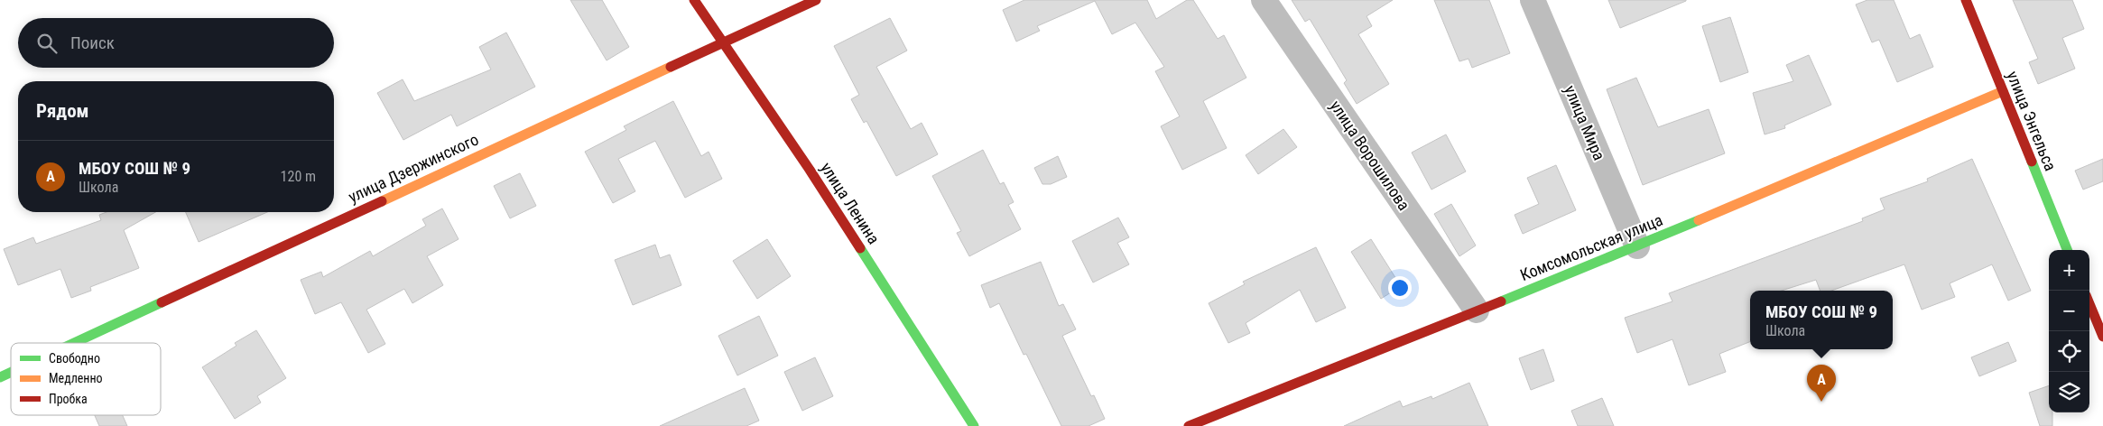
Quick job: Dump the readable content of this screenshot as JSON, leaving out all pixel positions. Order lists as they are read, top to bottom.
{
  "streets": {
    "street": [
      "улица Энгельса",
      "улица Мира",
      "улица Ворошилова",
      "улица Дзержинского",
      "улица Ленина",
      "Комсомольская улица"
    ]
  },
  "crossings": [
    ["улица Энгельса", "Комсомольская улица"],
    ["улица Мира", "Комсомольская улица"],
    ["улица Ворошилова", "Комсомольская улица"],
    ["улица Дзержинского", "улица Ленина"]
  ],
  "legend": ["Свободно", "Медленно", "Пробка"],
  "page": {
    "search": "Поиск",
    "heading": "Рядом",
    "list": [
      {
        "mark": "A",
        "name": "МБОУ СОШ № 9",
        "note": "Школа",
        "value": "120 m"
      }
    ],
    "map_buttons": ["+", "−"],
    "popup": ["МБОУ СОШ № 9", "Школа"],
    "pins": "A"
  }
}
